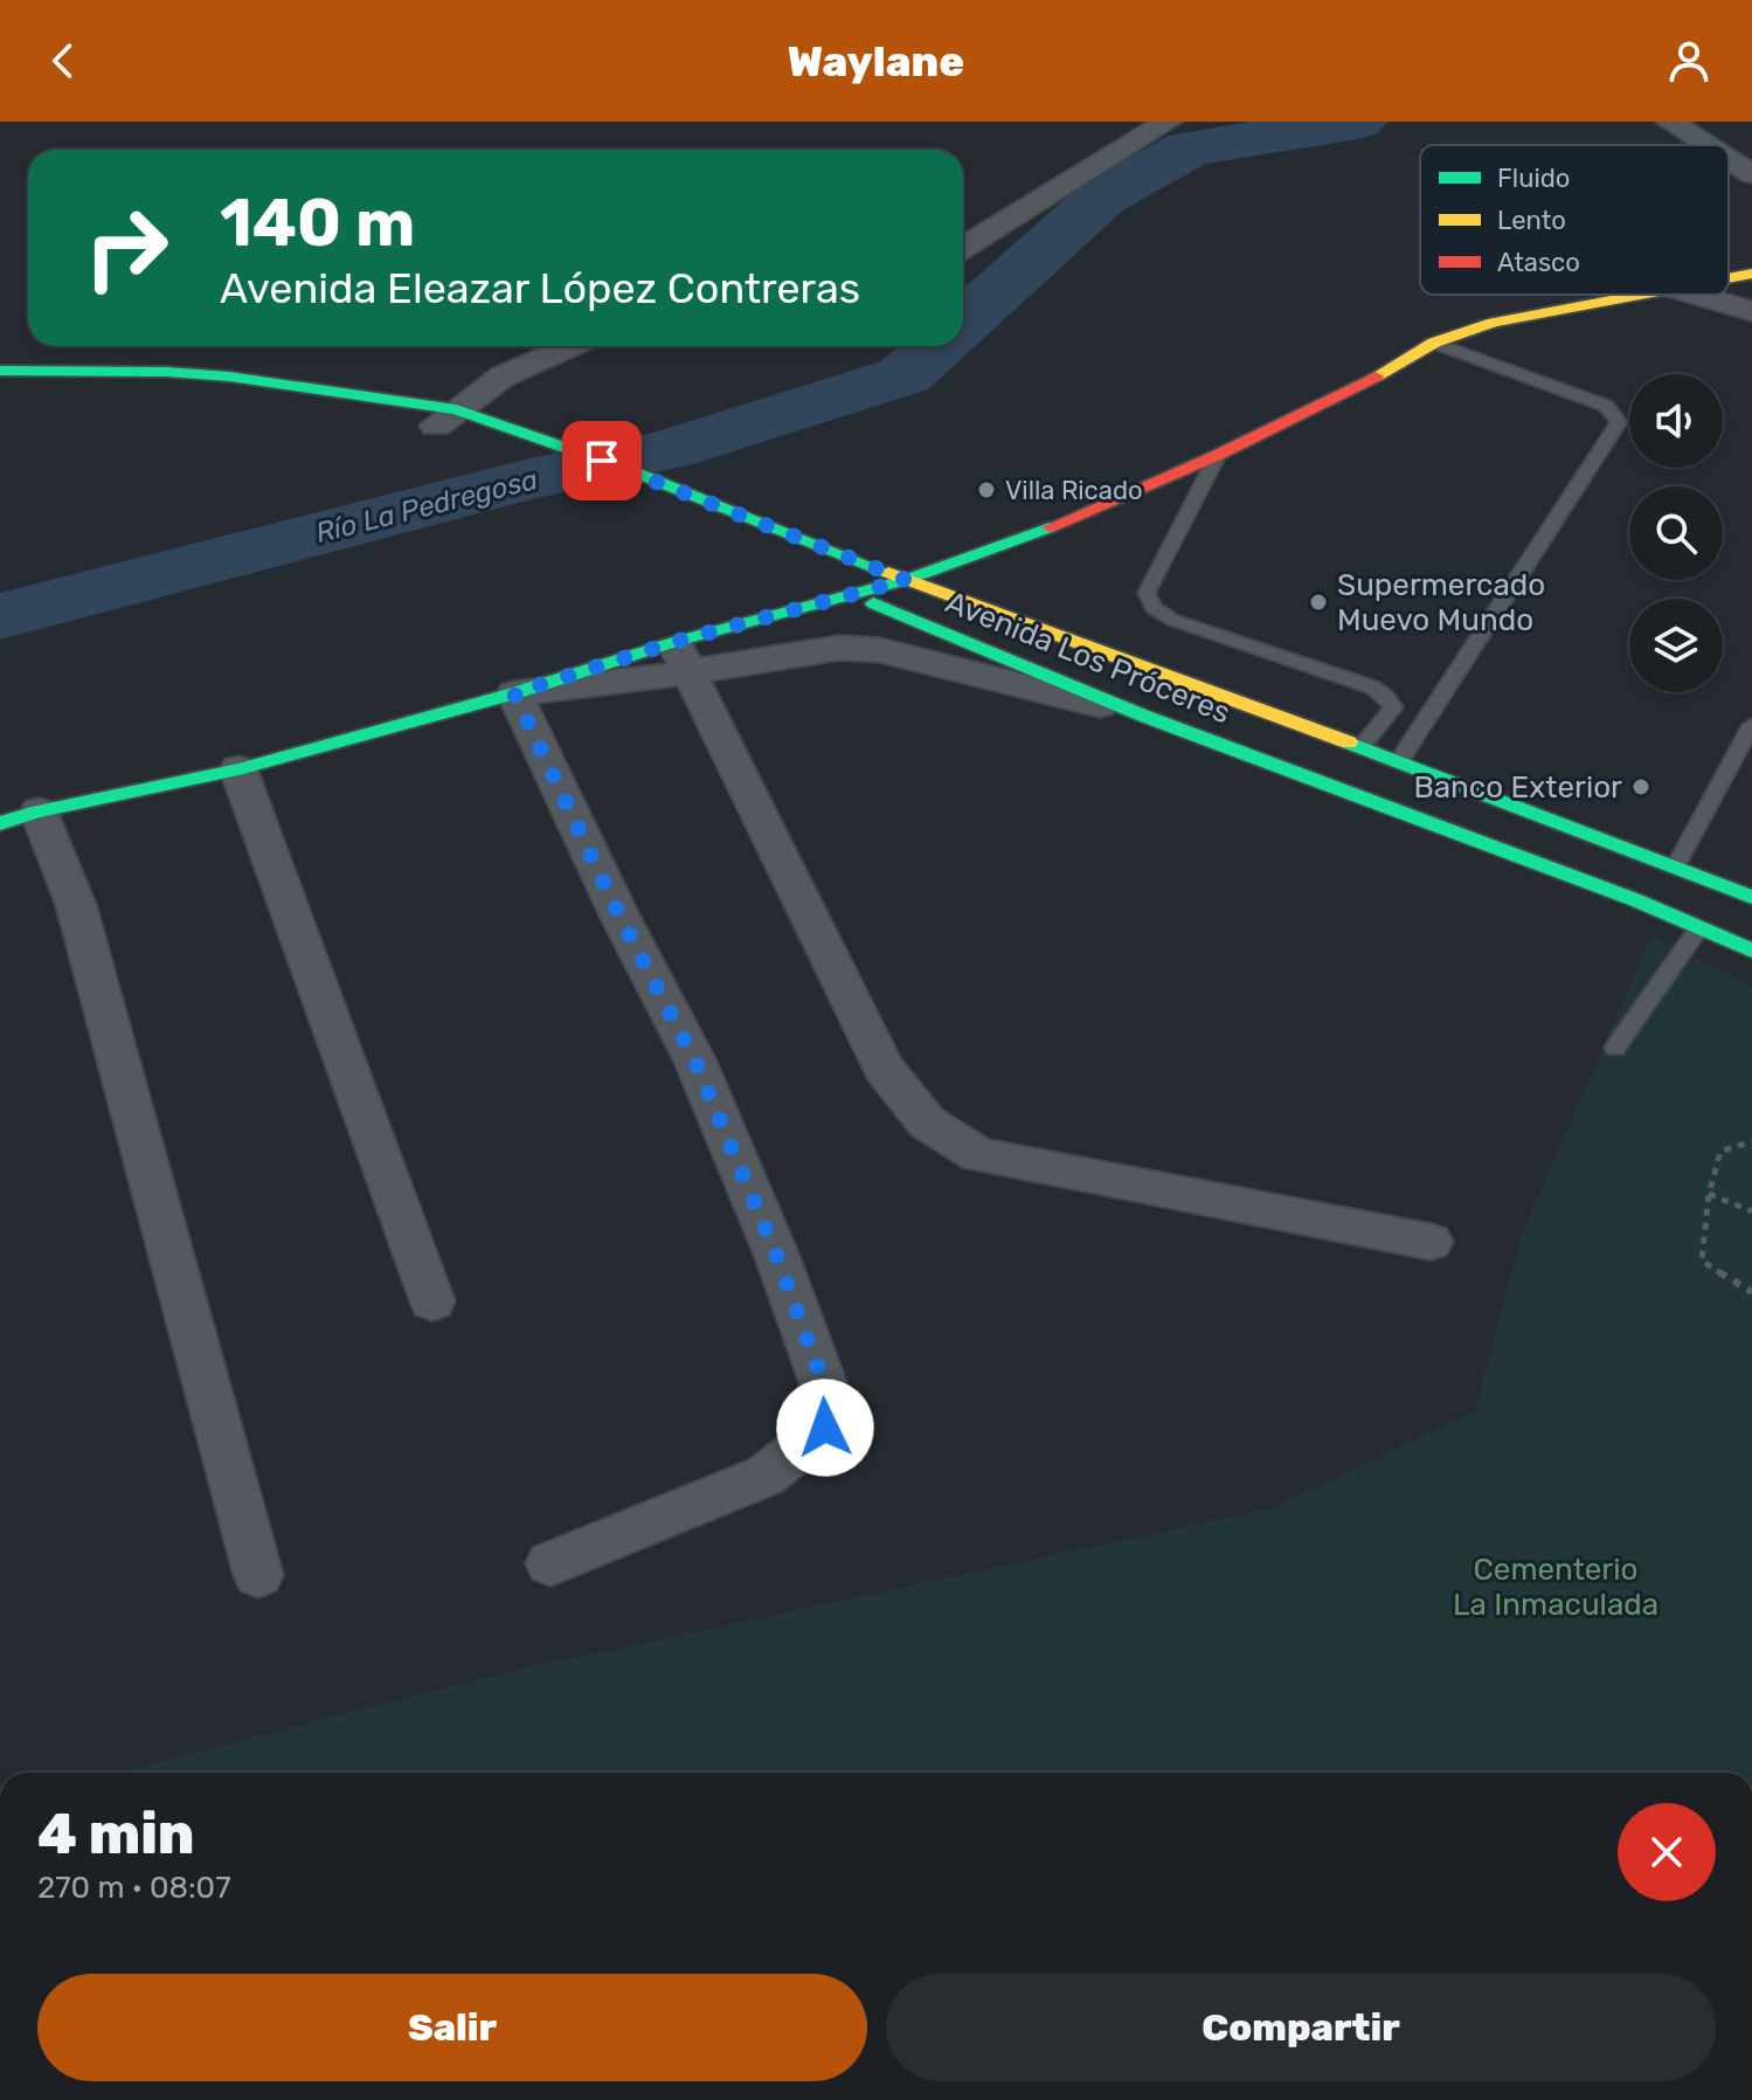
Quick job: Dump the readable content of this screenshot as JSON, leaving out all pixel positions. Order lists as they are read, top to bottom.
{
  "streets": {
    "main road": ["Avenida Los Próceres"]
  },
  "water": ["Río La Pedregosa"],
  "parks": ["Cementerio La Inmaculada"],
  "places": ["Villa Ricado", "Supermercado Muevo Mundo", "Banco Exterior"],
  "legend": ["Fluido", "Lento", "Atasco"],
  "page": {
    "header": "Waylane",
    "turn": ["140 m", "Avenida Eleazar López Contreras"],
    "heading": ["4 min", "270 m · 08:07"],
    "buttons": ["Salir", "Compartir"]
  }
}
